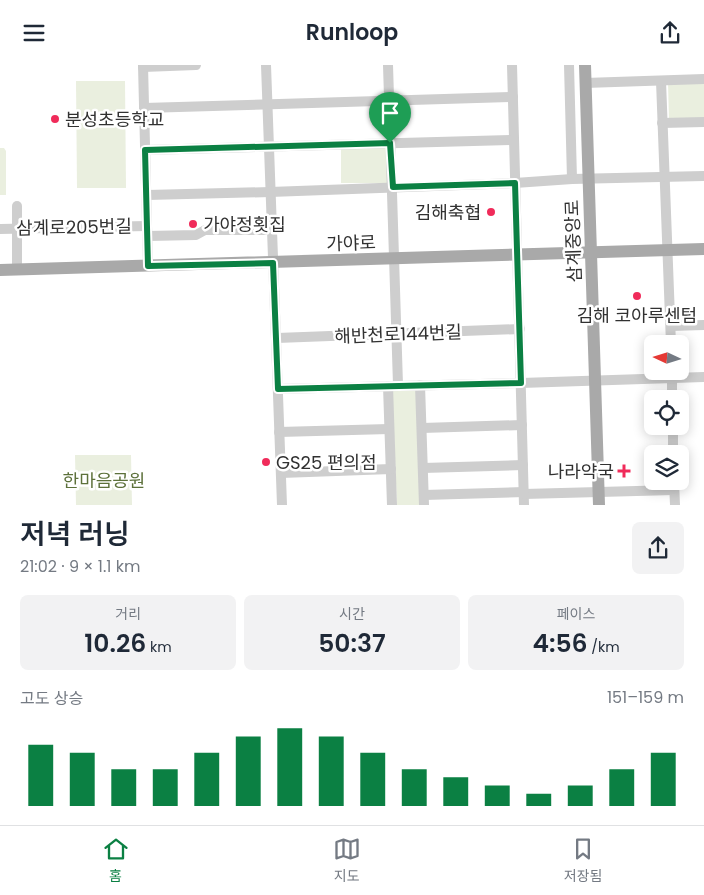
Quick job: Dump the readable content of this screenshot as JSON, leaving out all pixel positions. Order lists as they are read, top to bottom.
{
  "streets": {
    "main road": ["삼계중앙로", "가야로"],
    "street": ["삼계로205번길", "해반천로144번길"]
  },
  "crossings": [
    ["삼계중앙로", "가야로"]
  ],
  "parks": ["한마음공원"],
  "places": {
    "other": [
      "분성초등학교",
      "김해축협",
      "가야정횟집",
      "김해 코아루센텀",
      "GS25 편의점"
    ],
    "health": ["나라약국"]
  },
  "north": "left",
  "page": {
    "header": "Runloop",
    "heading": ["저녁 러닝", "21:02 · 9 × 1.1 km"],
    "stats": [
      ["거리", "10.26 km"],
      ["시간", "50:37"],
      ["페이스", "4:56 /km"]
    ],
    "chart": ["고도 상승", "151–159 m"],
    "tabs": ["홈", "지도", "저장됨"]
  }
}
